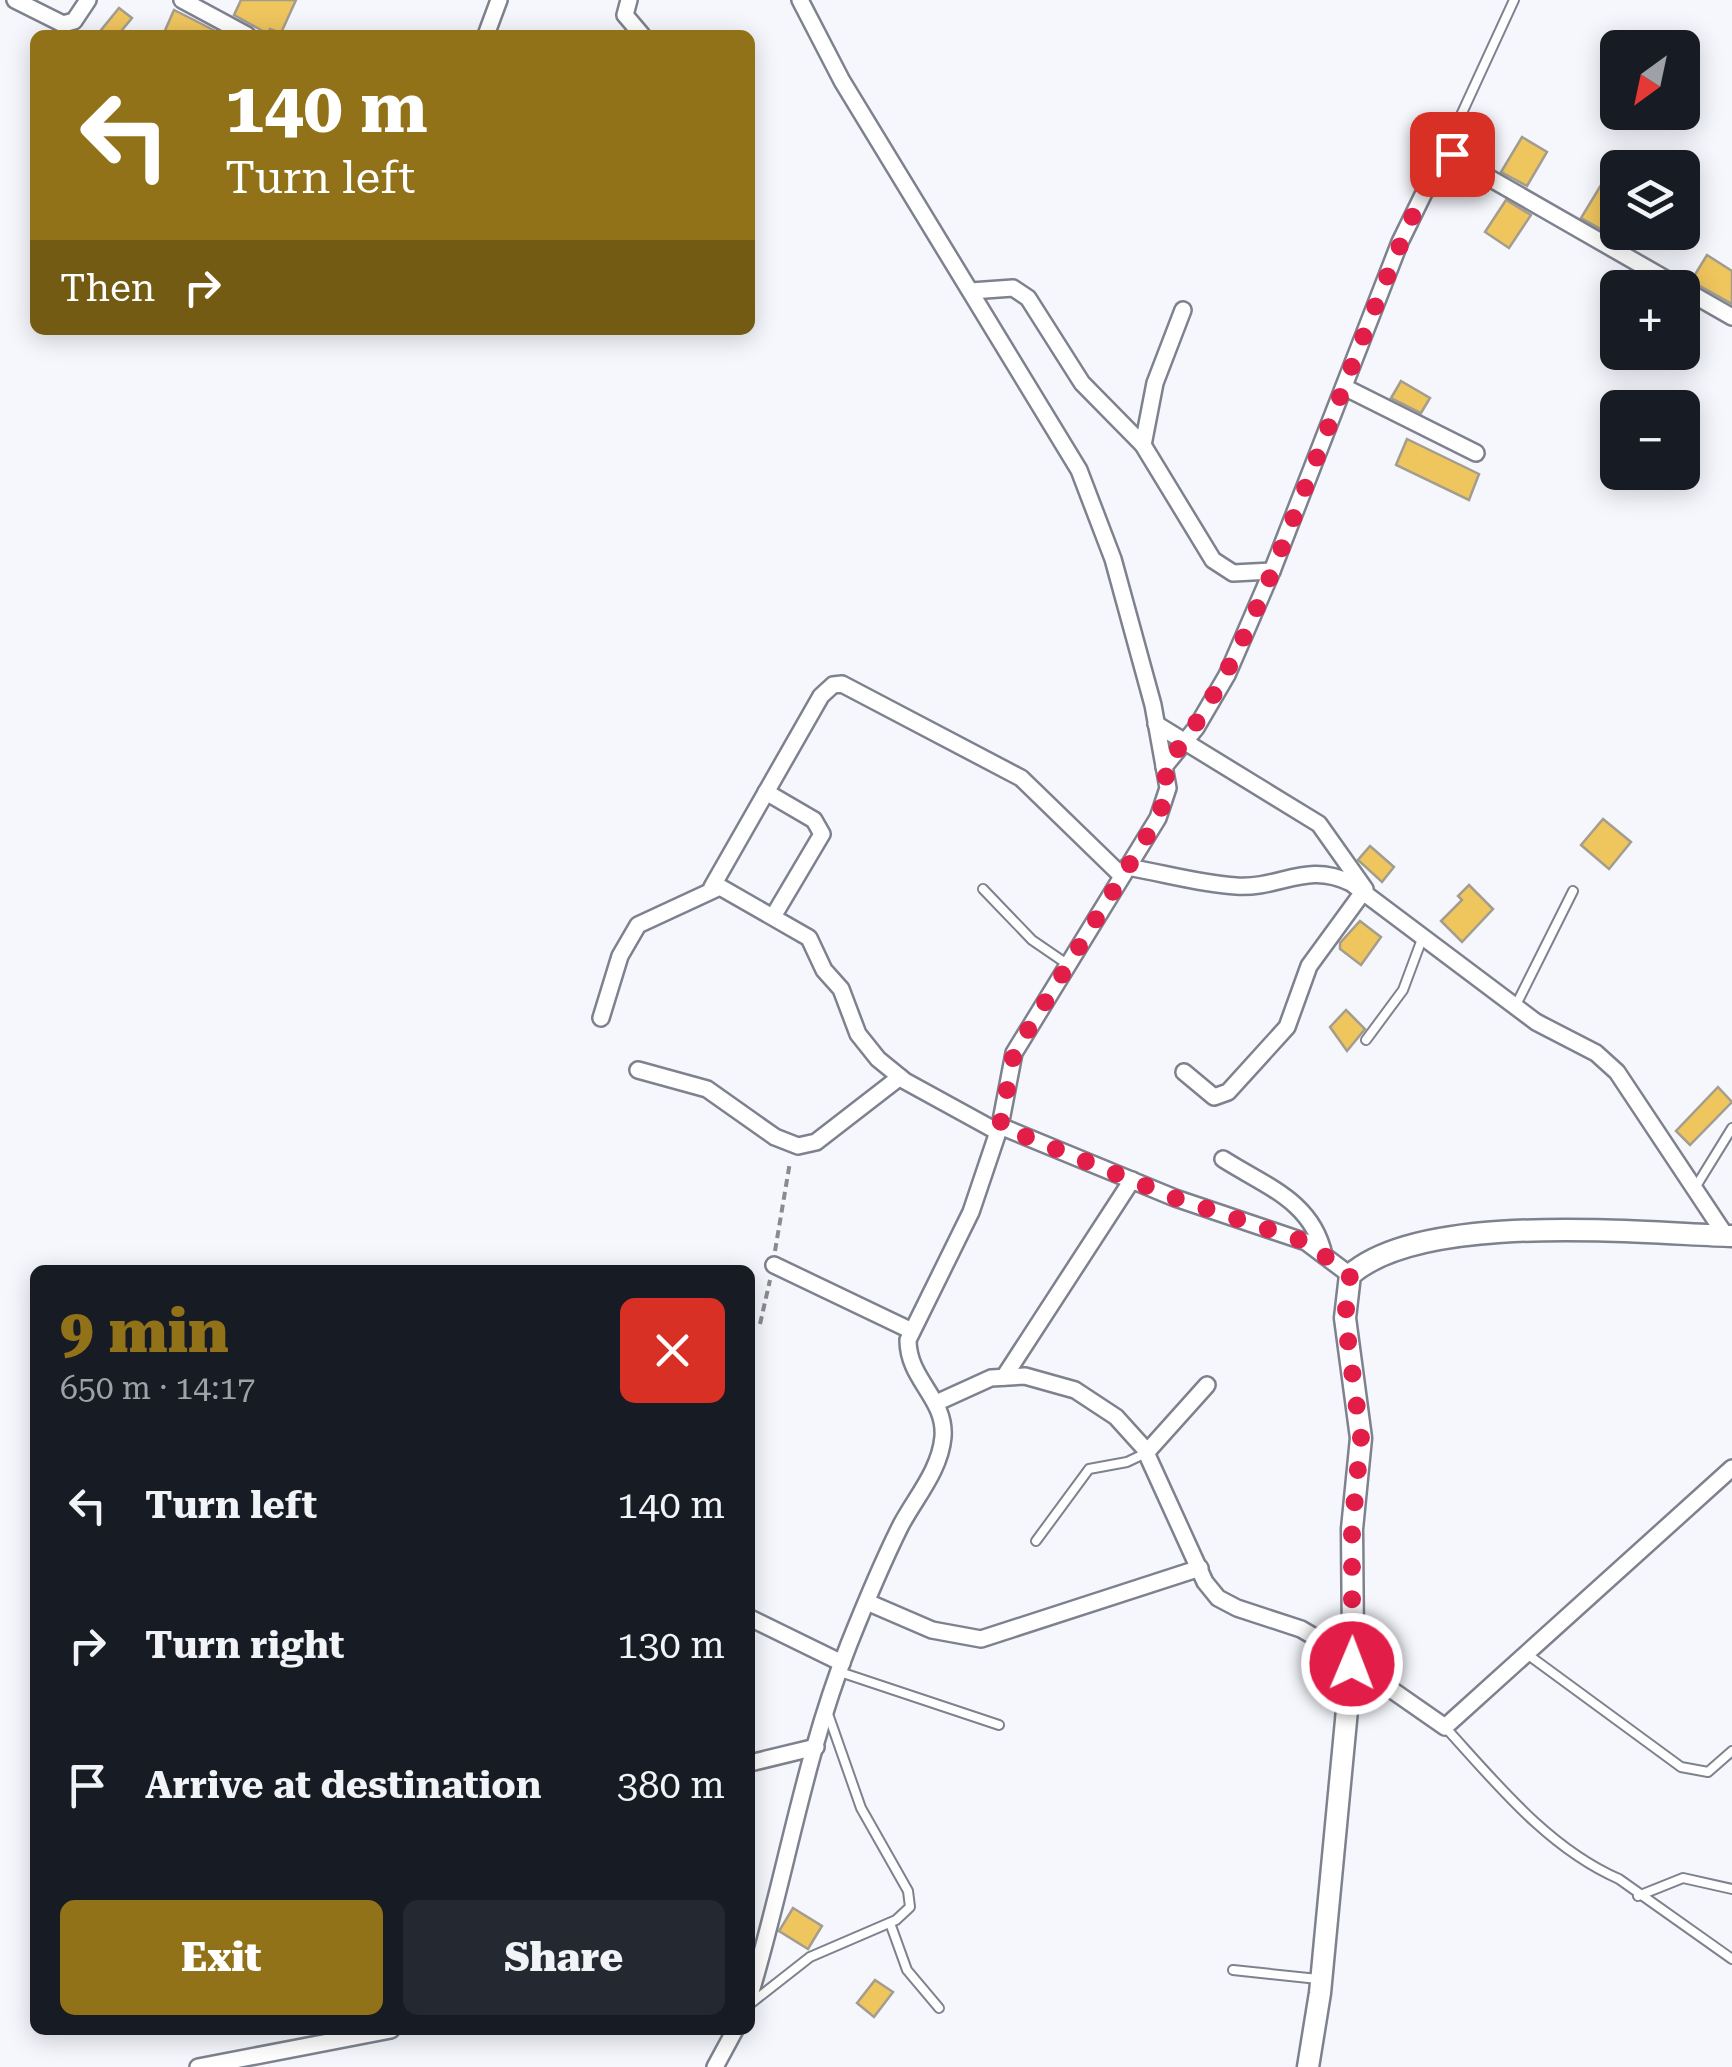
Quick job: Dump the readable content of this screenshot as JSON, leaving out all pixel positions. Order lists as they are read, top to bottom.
{
  "north": "bottom left",
  "page": {
    "map_buttons": ["+", "−"],
    "turn": ["140 m", "Turn left"],
    "then": "Then",
    "heading": ["9 min", "650 m · 14:17"],
    "list": [
      {
        "name": "Turn left",
        "value": "140 m"
      },
      {
        "name": "Turn right",
        "value": "130 m"
      },
      {
        "name": "Arrive at destination",
        "value": "380 m"
      }
    ],
    "buttons": ["Exit", "Share"]
  }
}
